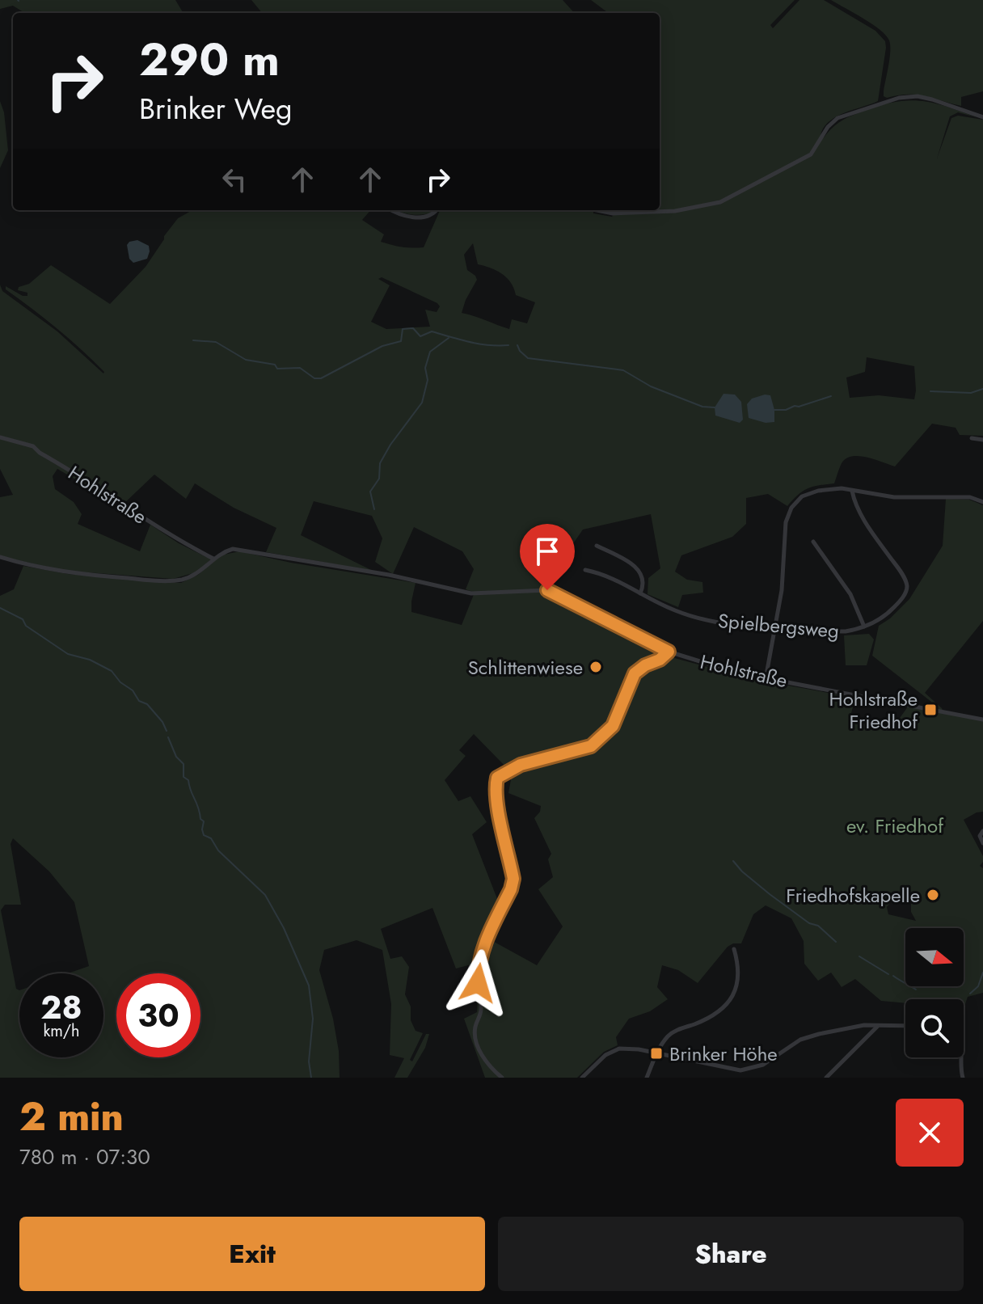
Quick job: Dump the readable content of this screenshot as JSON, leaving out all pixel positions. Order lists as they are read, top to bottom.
{
  "streets": {
    "street": ["Hohlstraße", "Spielbergsweg"]
  },
  "parks": ["ev. Friedhof"],
  "places": {
    "other": ["Schlittenwiese", "Friedhofskapelle"],
    "transit": ["Hohlstraße Friedhof", "Brinker Höhe"]
  },
  "north": "right",
  "page": {
    "turn": ["290 m", "Brinker Weg"],
    "speed": "28 km/h",
    "limit": "30",
    "heading": ["2 min", "780 m · 07:30"],
    "buttons": ["Exit", "Share"]
  }
}
